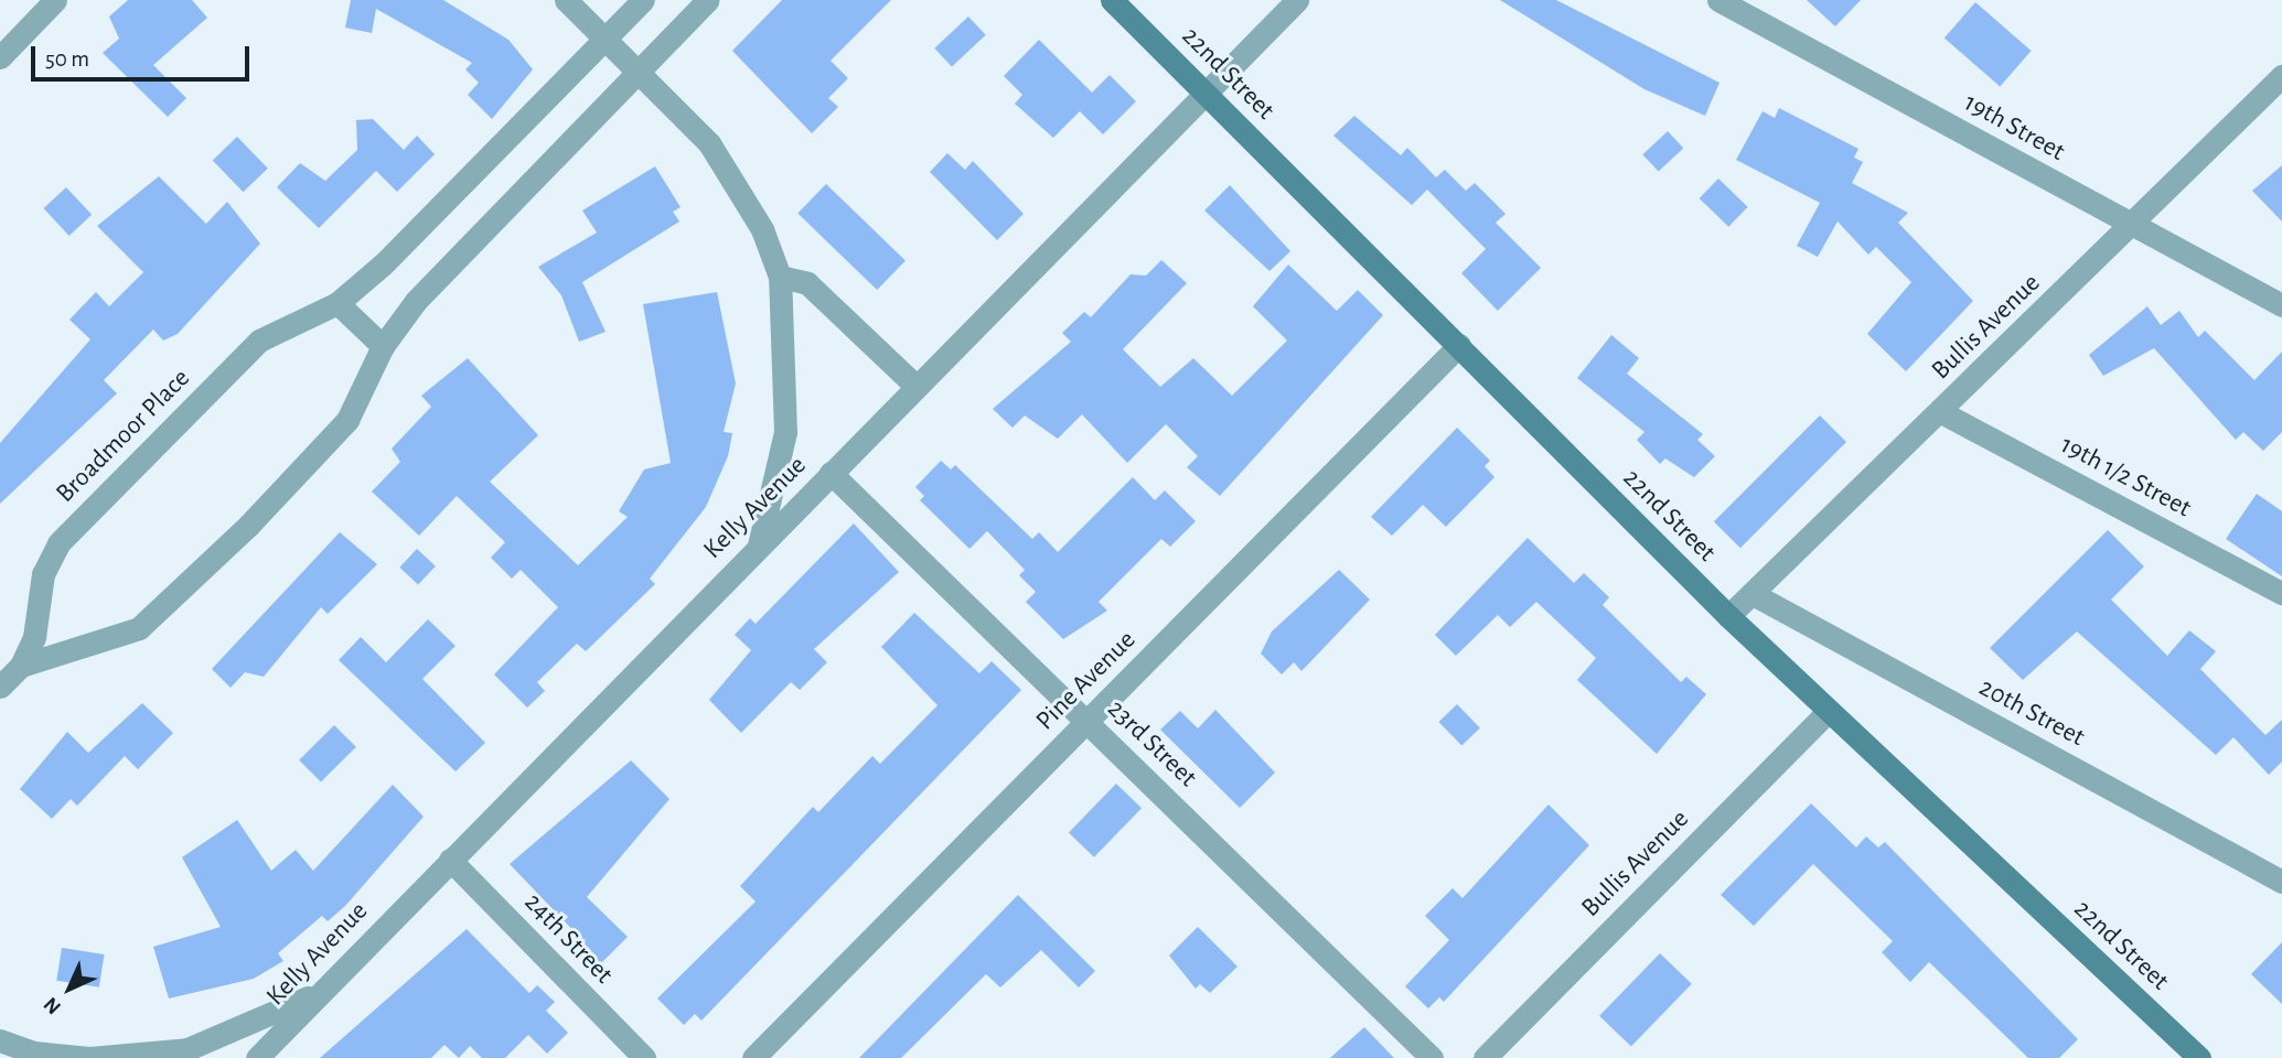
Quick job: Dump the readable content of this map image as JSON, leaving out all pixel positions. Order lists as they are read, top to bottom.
{
  "streets": {
    "street": [
      "22nd Street",
      "19th Street",
      "Bullis Avenue",
      "Broadmoor Place",
      "19th 1/2 Street",
      "Kelly Avenue",
      "Pine Avenue",
      "20th Street",
      "23rd Street",
      "24th Street"
    ]
  },
  "crossings": [
    ["22nd Street", "Bullis Avenue"],
    ["22nd Street", "Kelly Avenue"],
    ["22nd Street", "Pine Avenue"],
    ["19th Street", "Bullis Avenue"],
    ["Bullis Avenue", "19th 1/2 Street"],
    ["Bullis Avenue", "20th Street"],
    ["Kelly Avenue", "23rd Street"],
    ["Kelly Avenue", "24th Street"],
    ["Pine Avenue", "23rd Street"]
  ],
  "scale_bar": "50 m",
  "north": "bottom left"
}
